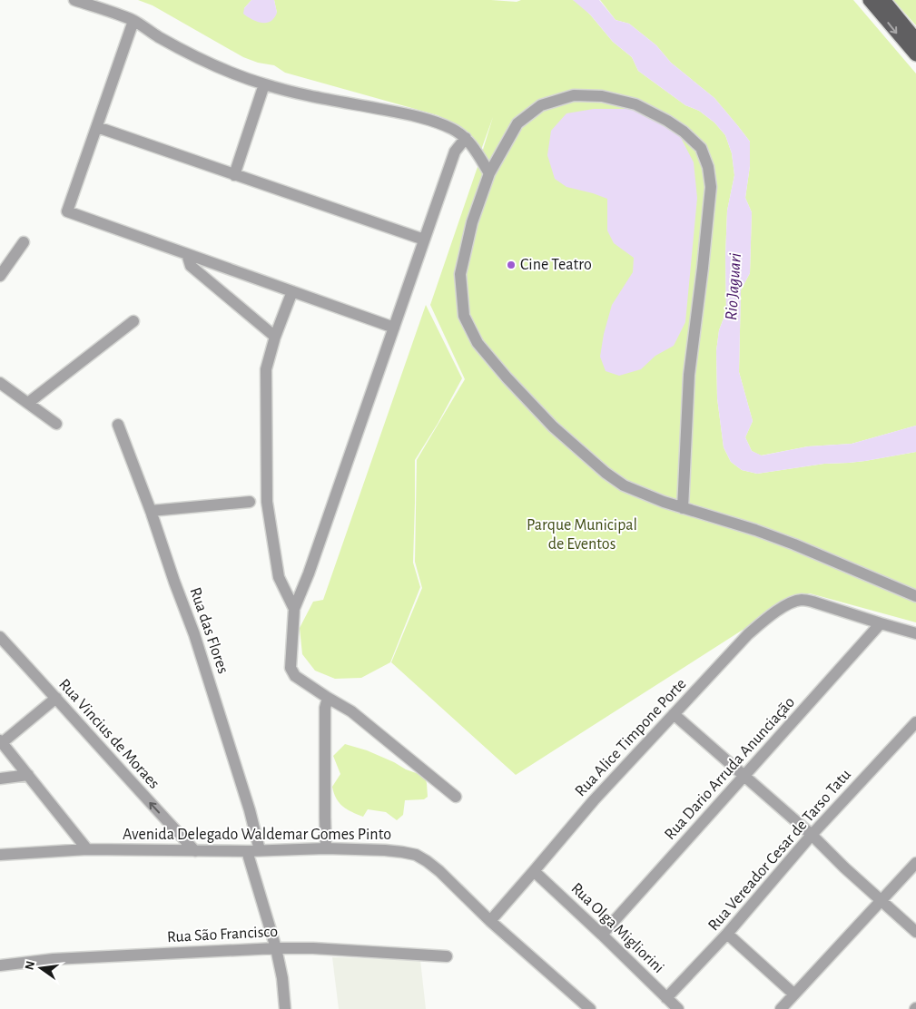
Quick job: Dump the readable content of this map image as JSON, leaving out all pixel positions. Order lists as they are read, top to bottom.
{
  "streets": {
    "street": [
      "Rua das Flores",
      "Rua Vincius de Moraes",
      "Rua Alice Timpone Porte",
      "Rua Dario Arruda Anunciação",
      "Avenida Delegado Waldemar Gomes Pinto",
      "Rua Vereador Cesar de Tarso Tatu",
      "Rua Olga Migliorini",
      "Rua São Francisco"
    ]
  },
  "crossings": [
    ["Rua das Flores", "Avenida Delegado Waldemar Gomes Pinto"],
    ["Rua Vincius de Moraes", "Avenida Delegado Waldemar Gomes Pinto"],
    ["Rua Alice Timpone Porte", "Rua Dario Arruda Anunciação"],
    ["Rua Alice Timpone Porte", "Avenida Delegado Waldemar Gomes Pinto"],
    ["Rua Alice Timpone Porte", "Rua Olga Migliorini"],
    ["Rua Dario Arruda Anunciação", "Rua Olga Migliorini"],
    ["Rua Vereador Cesar de Tarso Tatu", "Rua Olga Migliorini"]
  ],
  "water": ["Rio Jaguari"],
  "parks": ["Parque Municipal de Eventos"],
  "places": ["Cine Teatro"],
  "north": "left"
}
